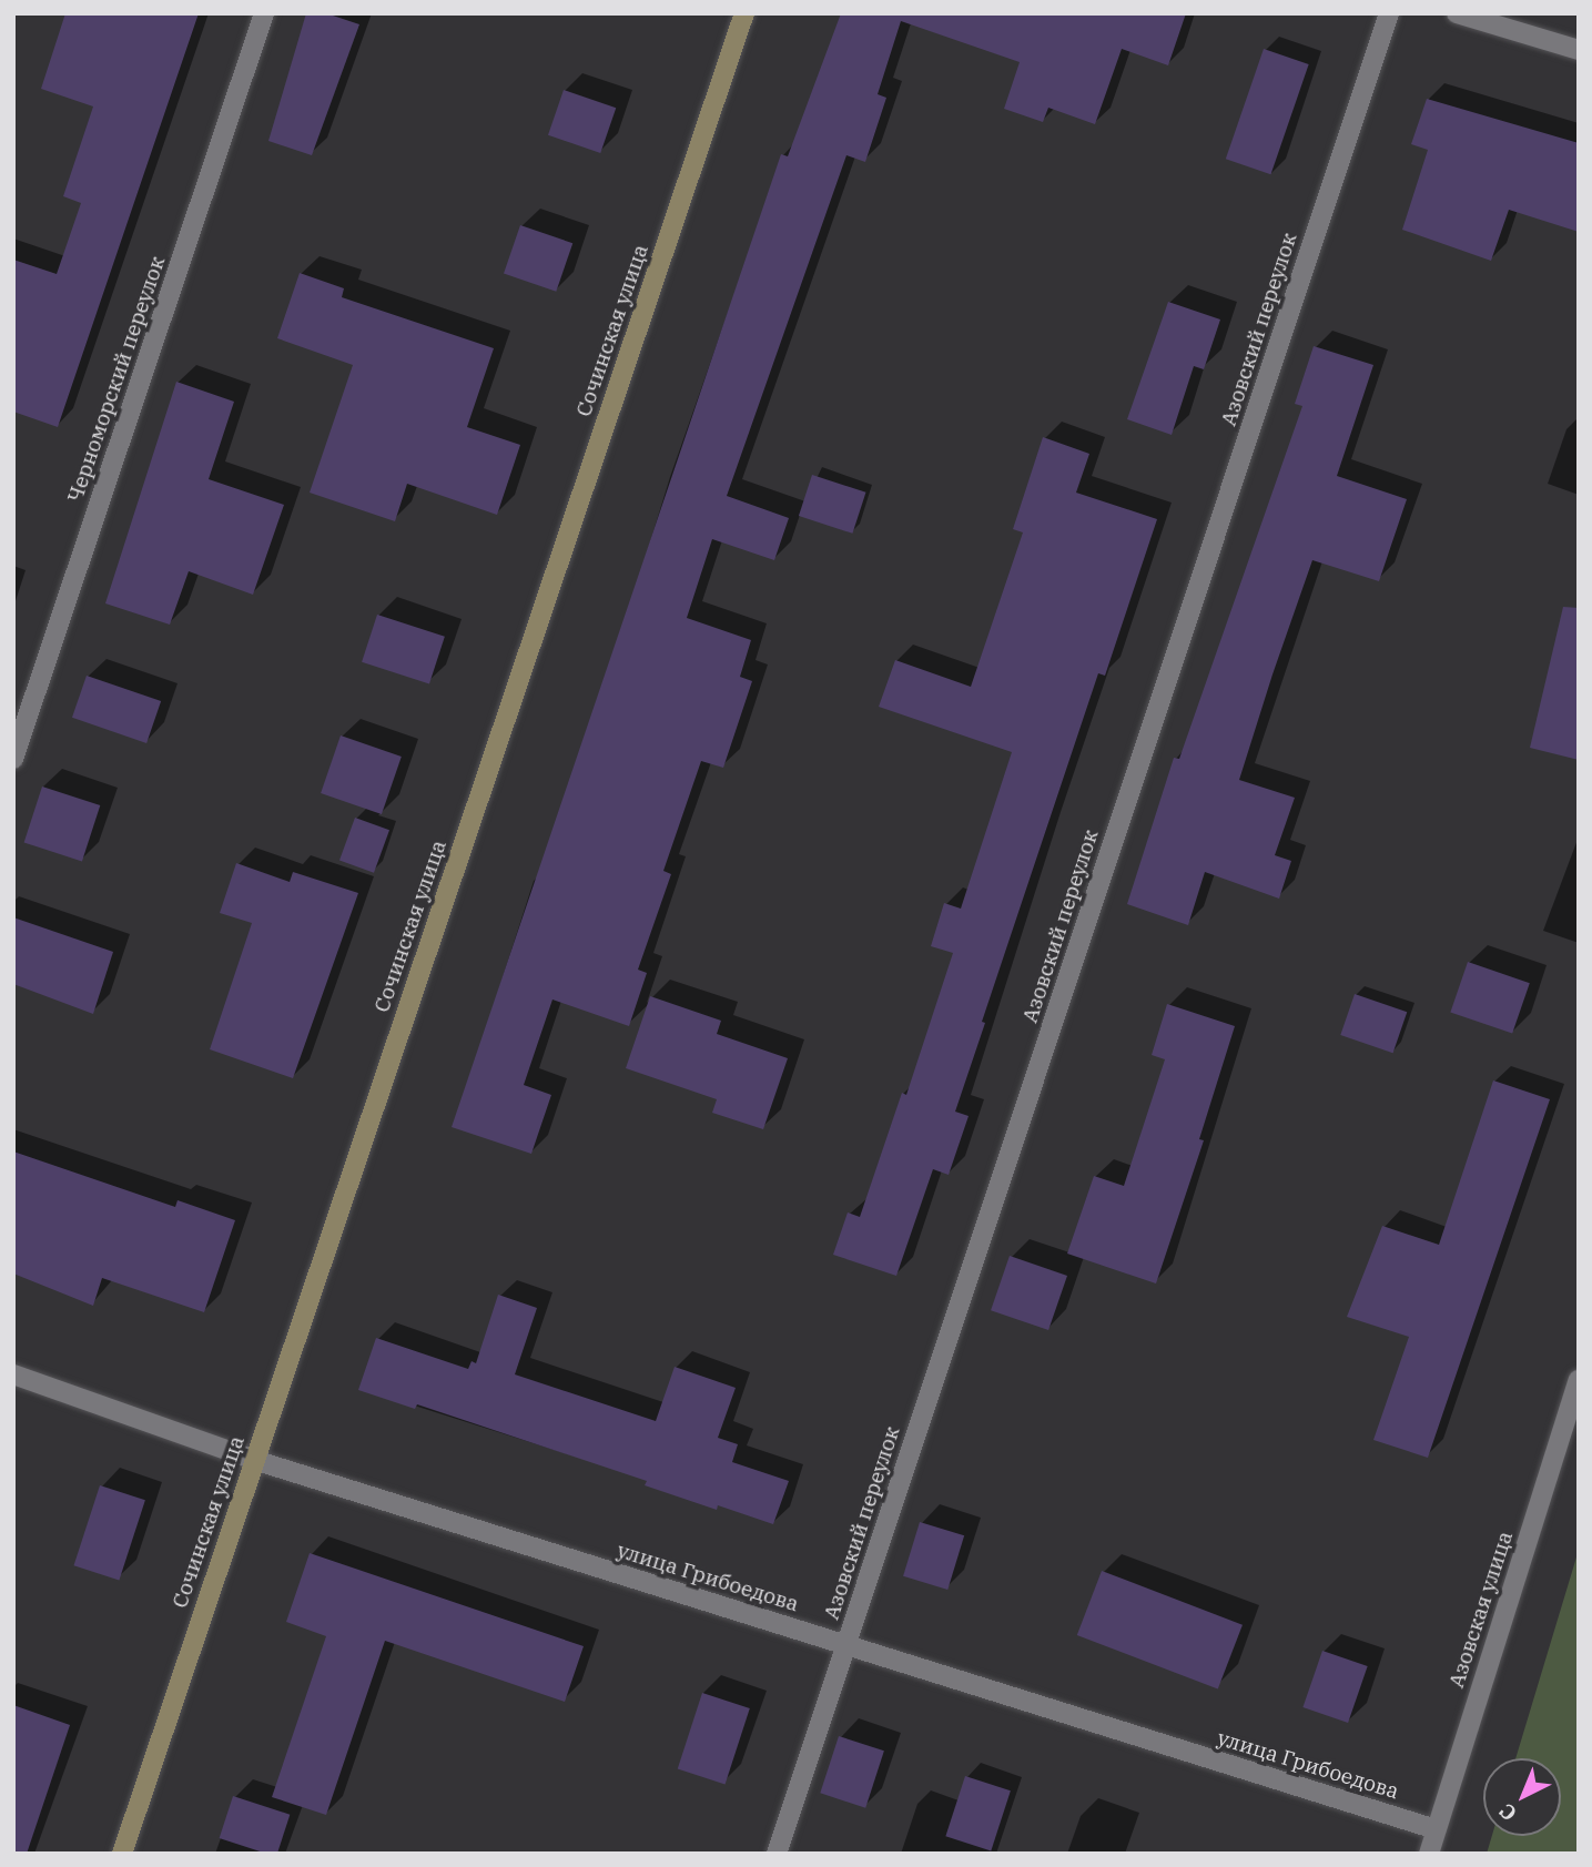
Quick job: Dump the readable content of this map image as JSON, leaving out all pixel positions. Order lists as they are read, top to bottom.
{
  "streets": {
    "main road": ["Сочинская улица"],
    "lane": [
      "Азовский переулок",
      "Черноморский переулок",
      "улица Грибоедова",
      "Азовская улица"
    ]
  },
  "crossings": [
    ["Азовский переулок", "улица Грибоедова"],
    ["Сочинская улица", "улица Грибоедова"],
    ["улица Грибоедова", "Азовская улица"]
  ],
  "north": "bottom left"
}
